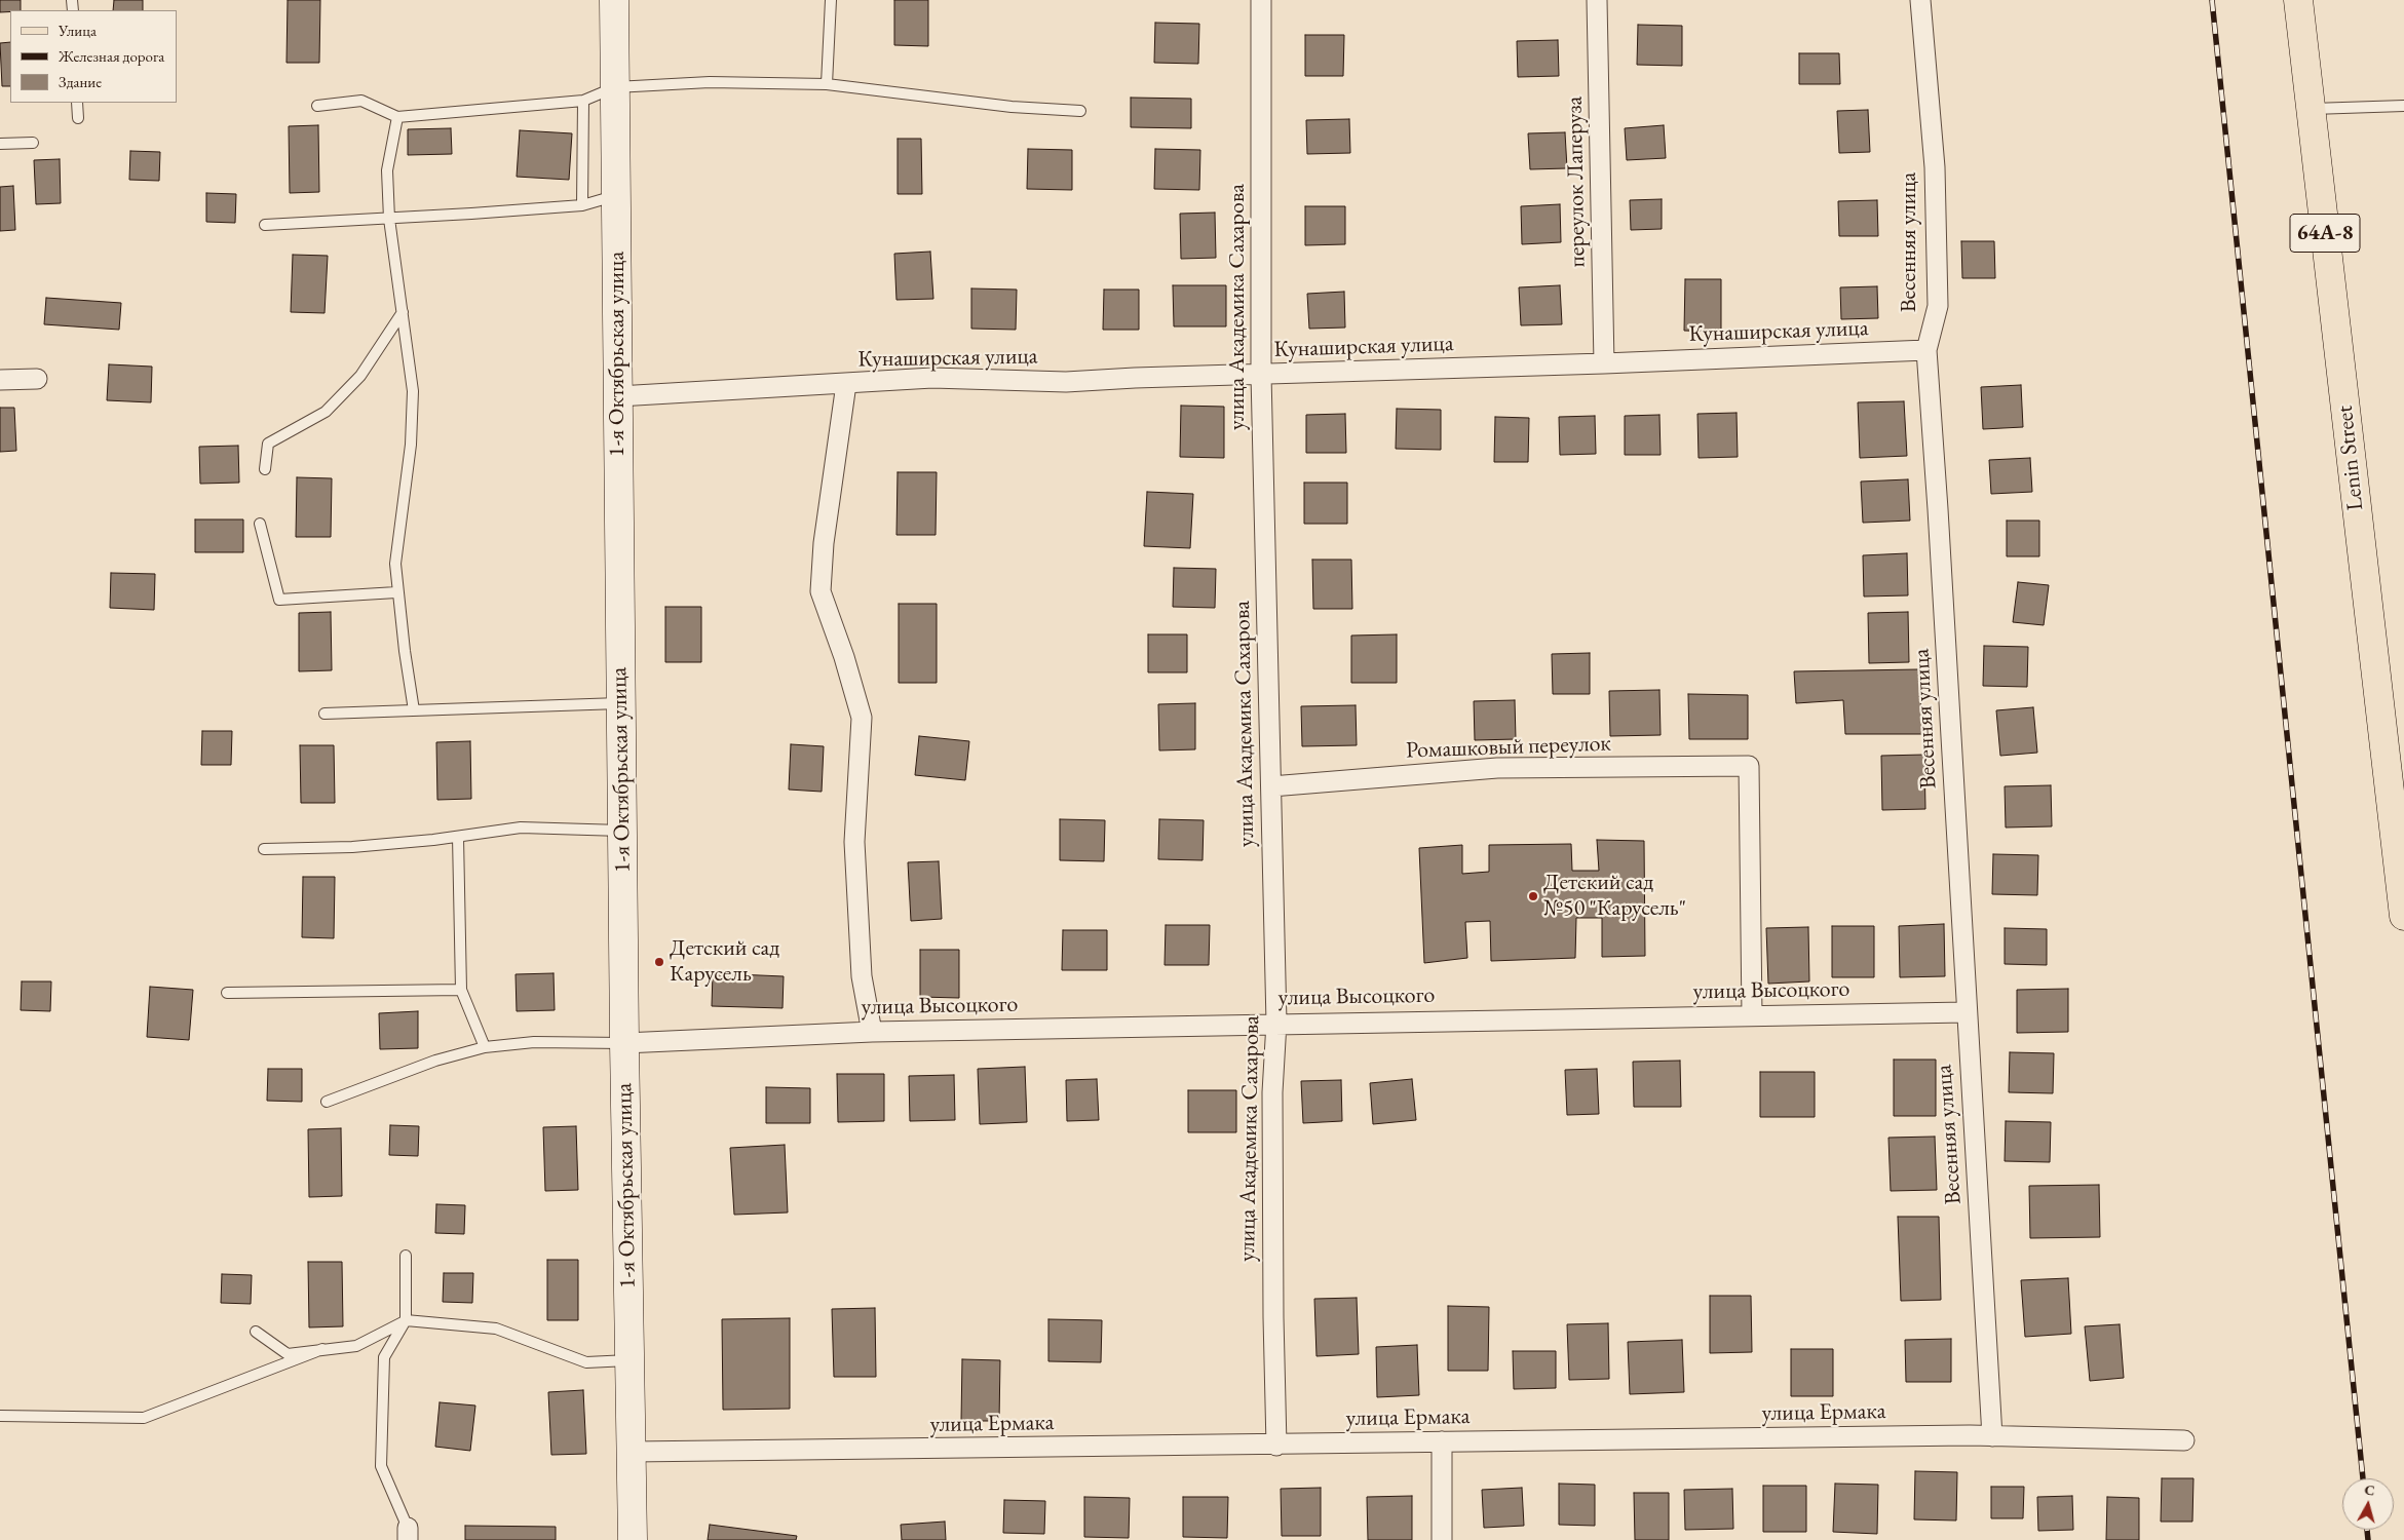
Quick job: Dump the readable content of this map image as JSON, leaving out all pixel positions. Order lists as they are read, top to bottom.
{
  "streets": {
    "main road": ["64А-8", "Lenin Street"],
    "street": [
      "переулок Лаперуза",
      "Весенняя улица",
      "улица Академика Сахарова",
      "Кунаширская улица",
      "1-я Октябрьская улица",
      "Ромашковый переулок",
      "улица Высоцкого",
      "улица Ермака"
    ]
  },
  "crossings": [
    ["переулок Лаперуза", "Кунаширская улица"],
    ["Весенняя улица", "Кунаширская улица"],
    ["Весенняя улица", "улица Высоцкого"],
    ["Весенняя улица", "улица Ермака"],
    ["улица Академика Сахарова", "Кунаширская улица"],
    ["улица Академика Сахарова", "Ромашковый переулок"],
    ["улица Академика Сахарова", "улица Высоцкого"],
    ["улица Академика Сахарова", "улица Ермака"],
    ["Кунаширская улица", "1-я Октябрьская улица"],
    ["1-я Октябрьская улица", "улица Высоцкого"],
    ["1-я Октябрьская улица", "улица Ермака"],
    ["Ромашковый переулок", "улица Высоцкого"]
  ],
  "places": ["Детский сад №50 \"Карусель\"", "Детский сад Карусель"],
  "legend": ["Улица", "Железная дорога", "Здание"],
  "north": "top"
}
